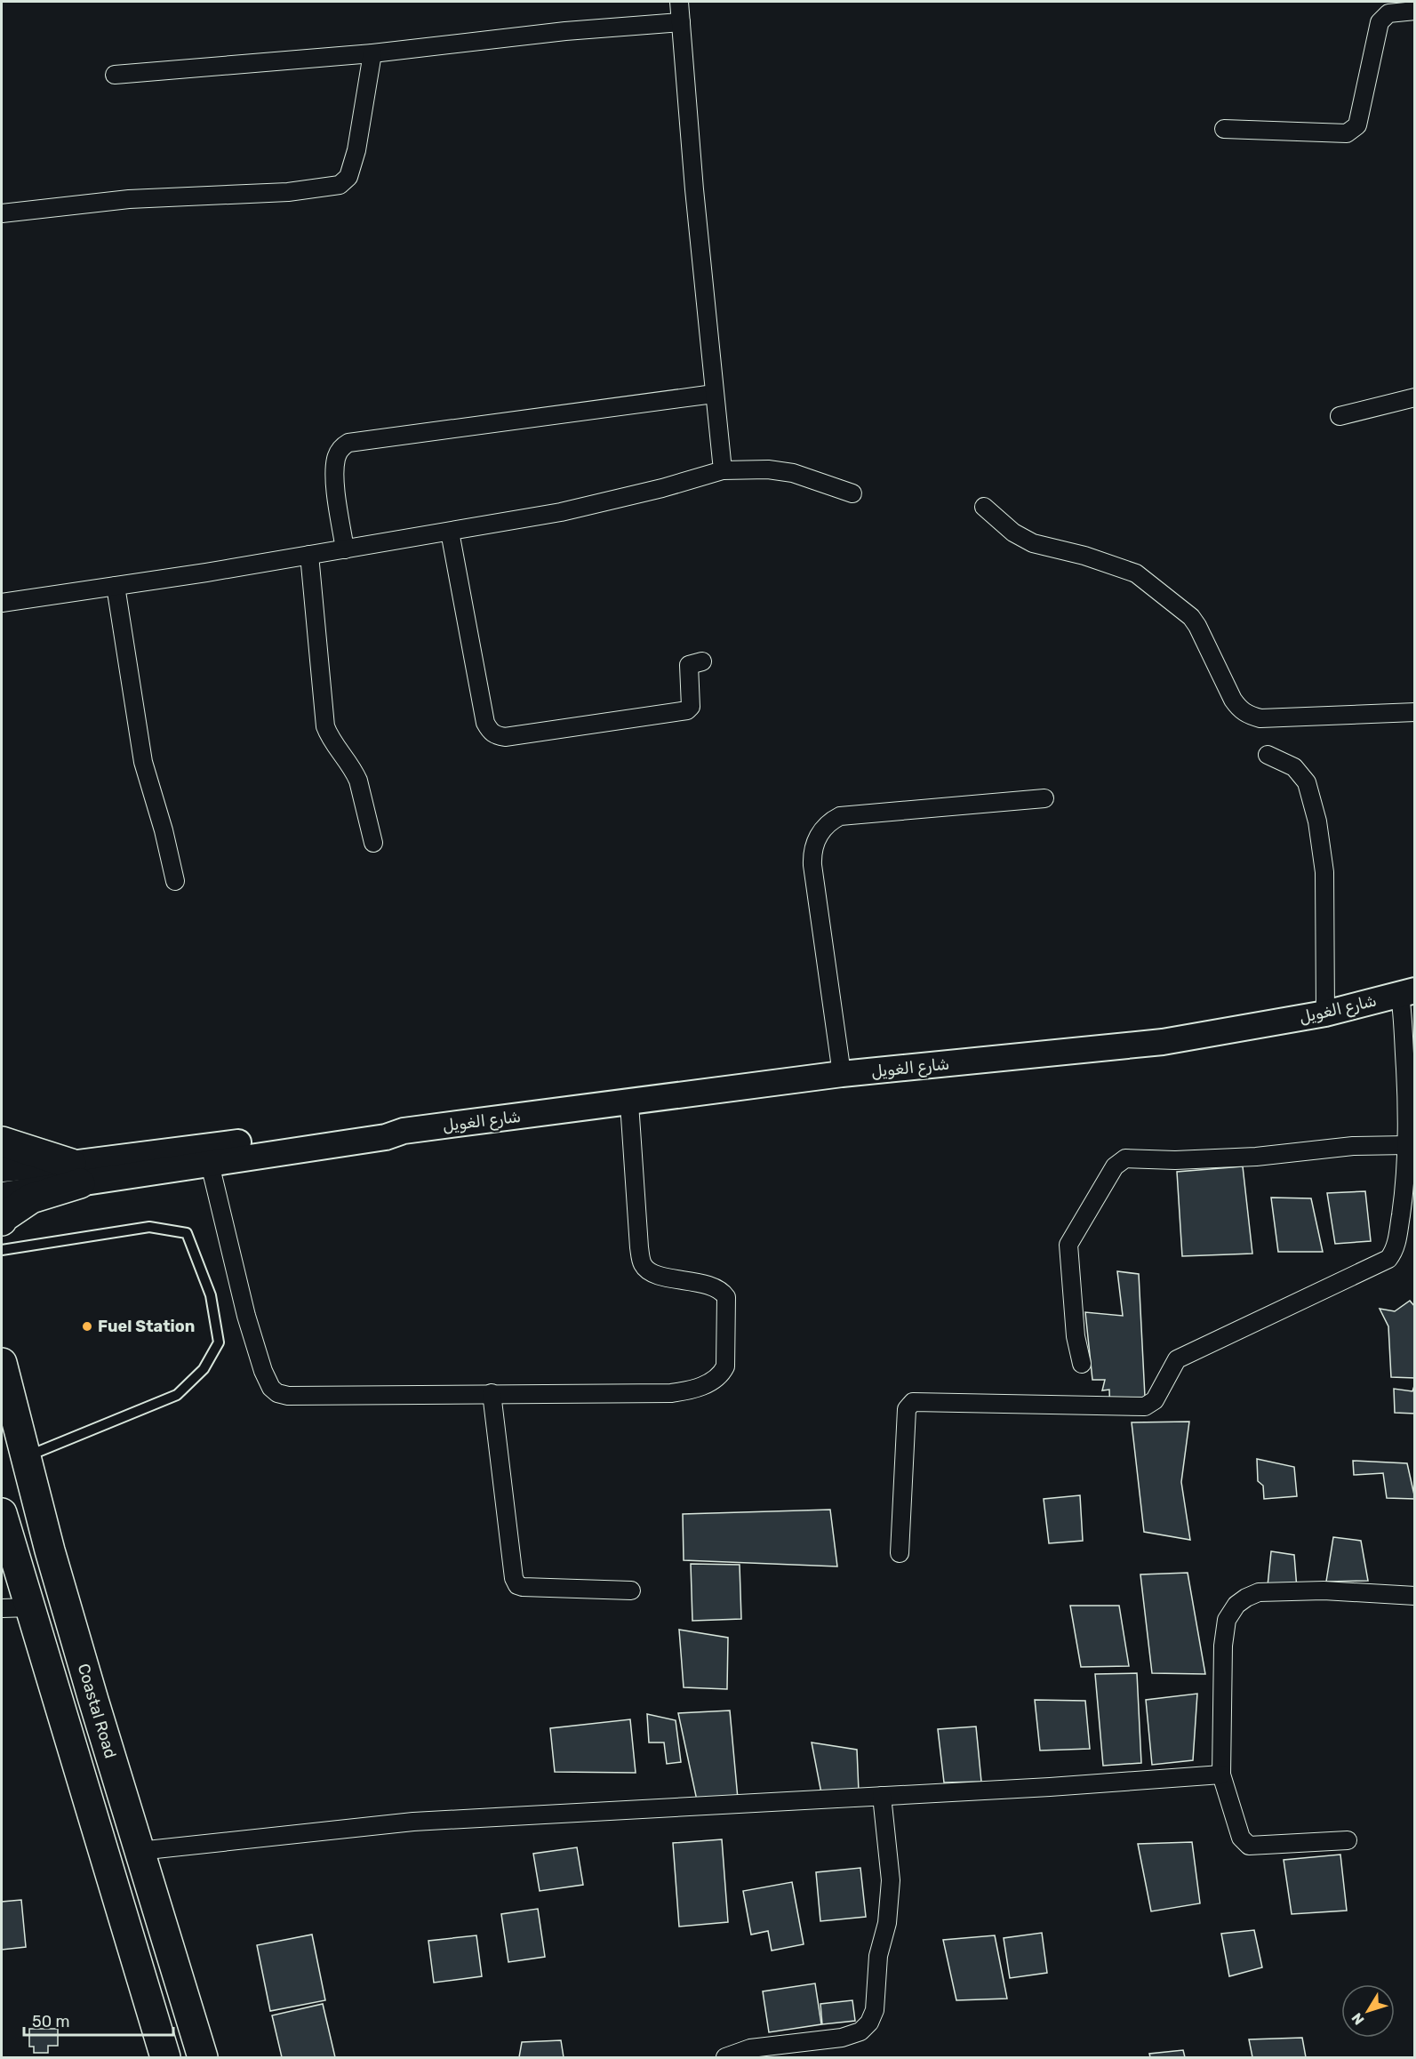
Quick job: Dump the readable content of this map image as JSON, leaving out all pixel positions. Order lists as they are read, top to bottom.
{
  "streets": {
    "highway": ["Coastal Road"],
    "street": ["شارع الغويل"]
  },
  "places": ["Fuel Station"],
  "scale_bar": "50 m",
  "north": "bottom left"
}
